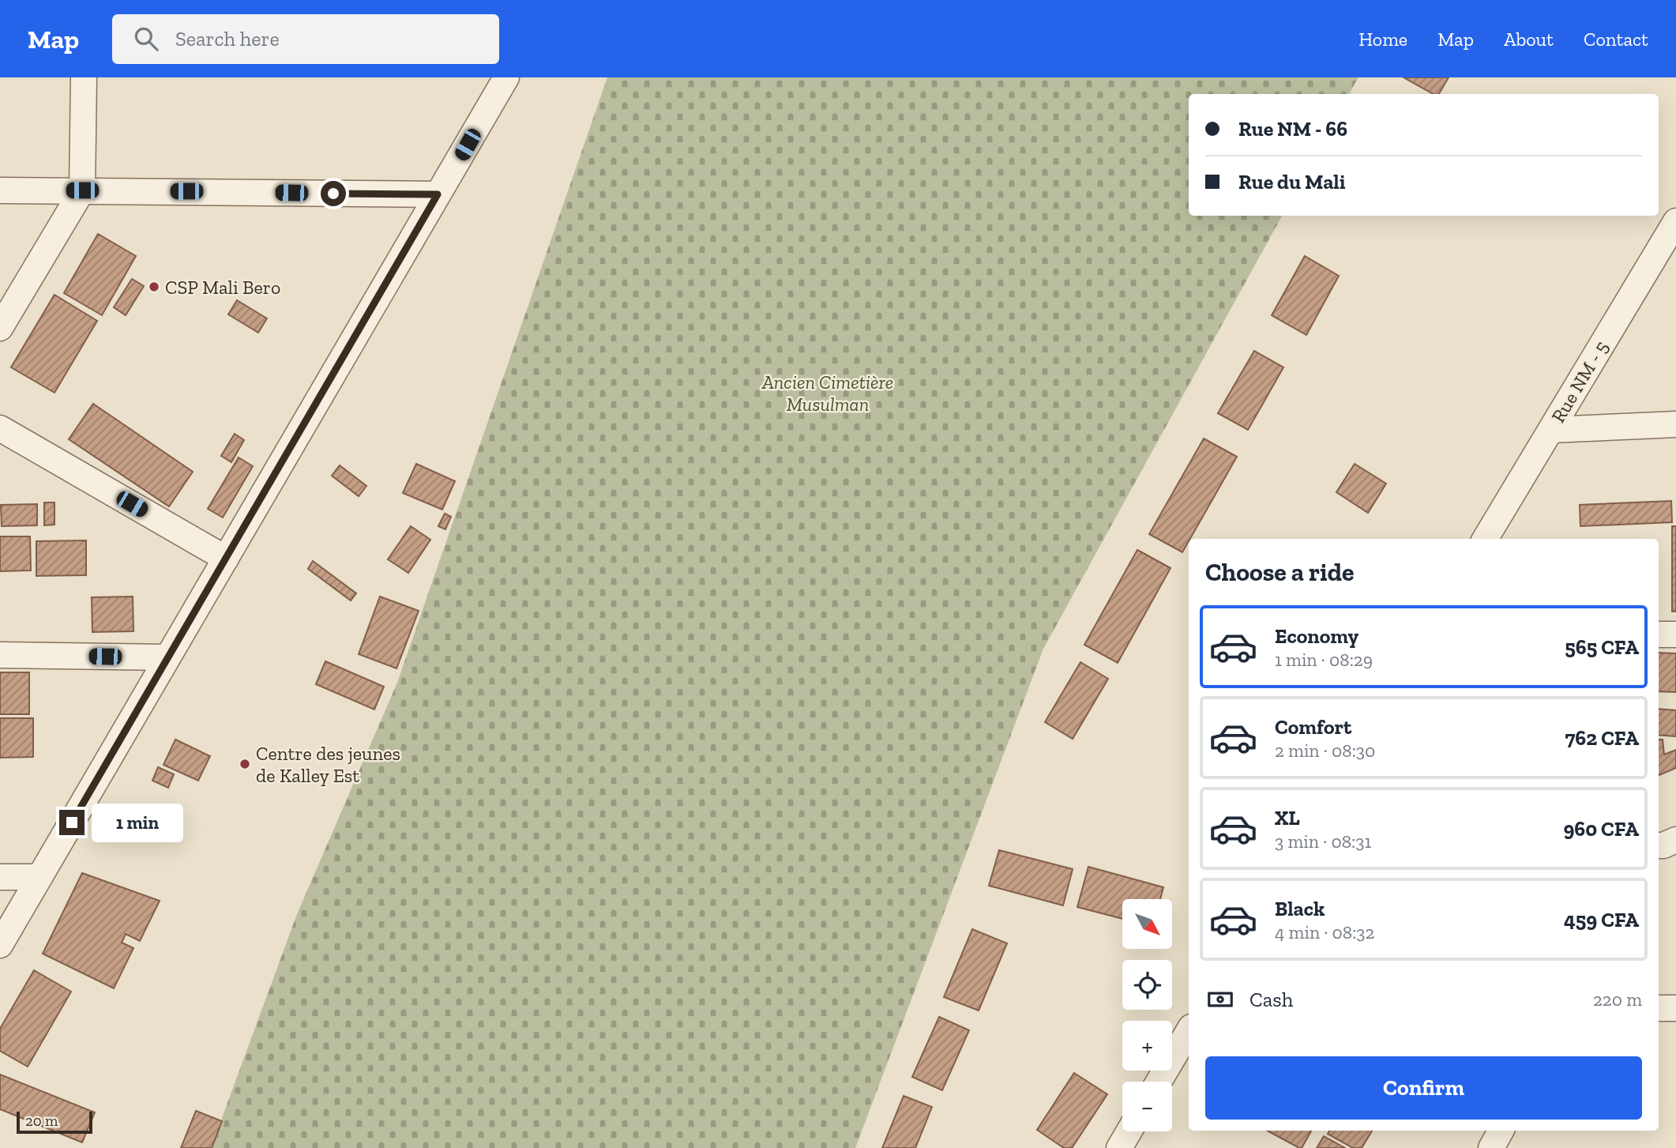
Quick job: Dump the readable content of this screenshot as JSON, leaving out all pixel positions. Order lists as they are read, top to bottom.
{
  "streets": {
    "street": ["Rue NM - 5"]
  },
  "parks": ["Ancien Cimetière Musulman"],
  "places": ["CSP Mali Bero", "Centre des jeunes de Kalley Est"],
  "scale_bar": "20 m",
  "north": "bottom right",
  "page": {
    "header": "Map",
    "search": "Search here",
    "nav": [
      "Home",
      "Map",
      "About",
      "Contact"
    ],
    "banner": ["Rue NM - 66", "Rue du Mali"],
    "heading": "Choose a ride",
    "list": [
      {
        "name": "Economy",
        "note": "1 min · 08:29",
        "value": "565 CFA"
      },
      {
        "name": "Comfort",
        "note": "2 min · 08:30",
        "value": "762 CFA"
      },
      {
        "name": "XL",
        "note": "3 min · 08:31",
        "value": "960 CFA"
      },
      {
        "name": "Black",
        "note": "4 min · 08:32",
        "value": "459 CFA"
      }
    ],
    "bubble": "1 min",
    "map_buttons": ["+", "−"],
    "pay": ["Cash", "220 m"],
    "buttons": "Confirm",
    "scale": "20 m"
  }
}
